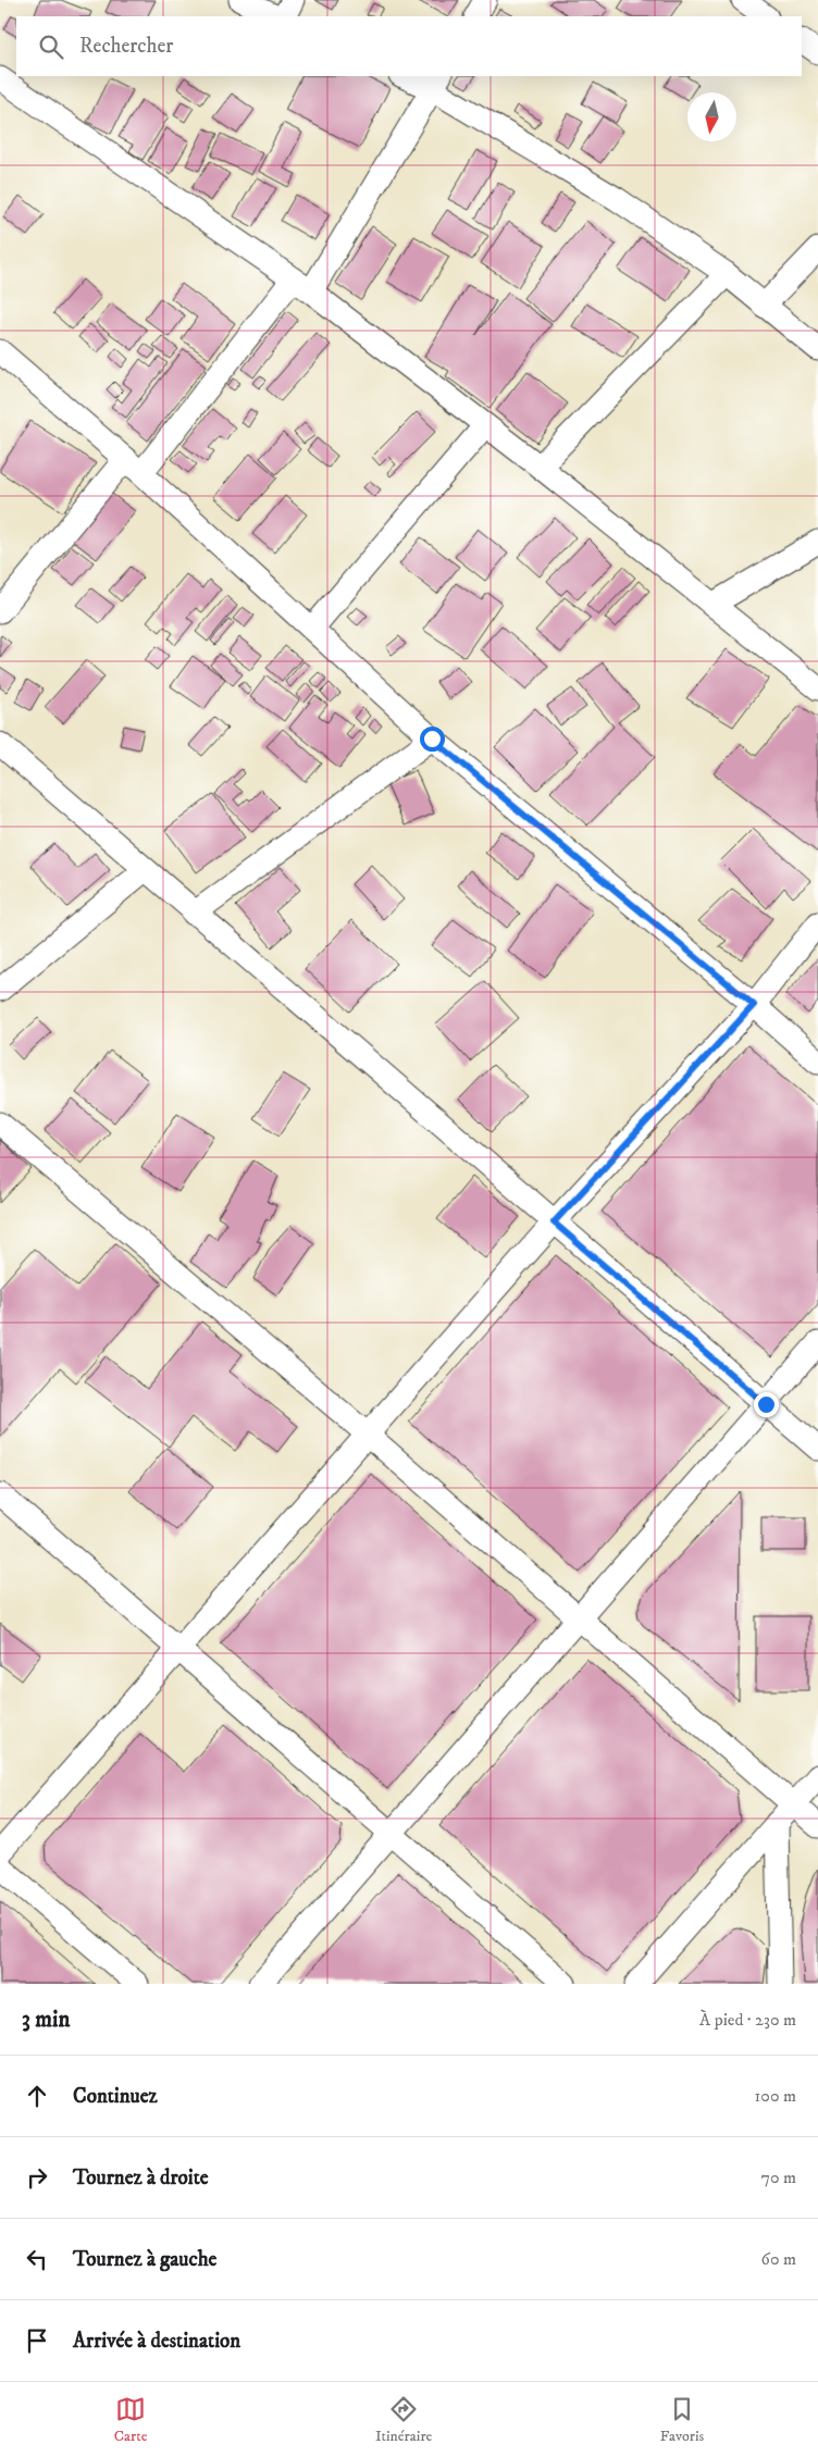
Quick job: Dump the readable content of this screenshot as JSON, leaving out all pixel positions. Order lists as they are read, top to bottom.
{
  "north": "bottom",
  "page": {
    "search": "Rechercher",
    "heading": ["3 min", "À pied · 230 m"],
    "list": [
      ["Continuez", "100 m"],
      ["Tournez à droite", "70 m"],
      ["Tournez à gauche", "60 m"],
      "Arrivée à destination"
    ],
    "nav": ["Carte", "Itinéraire", "Favoris"]
  }
}
